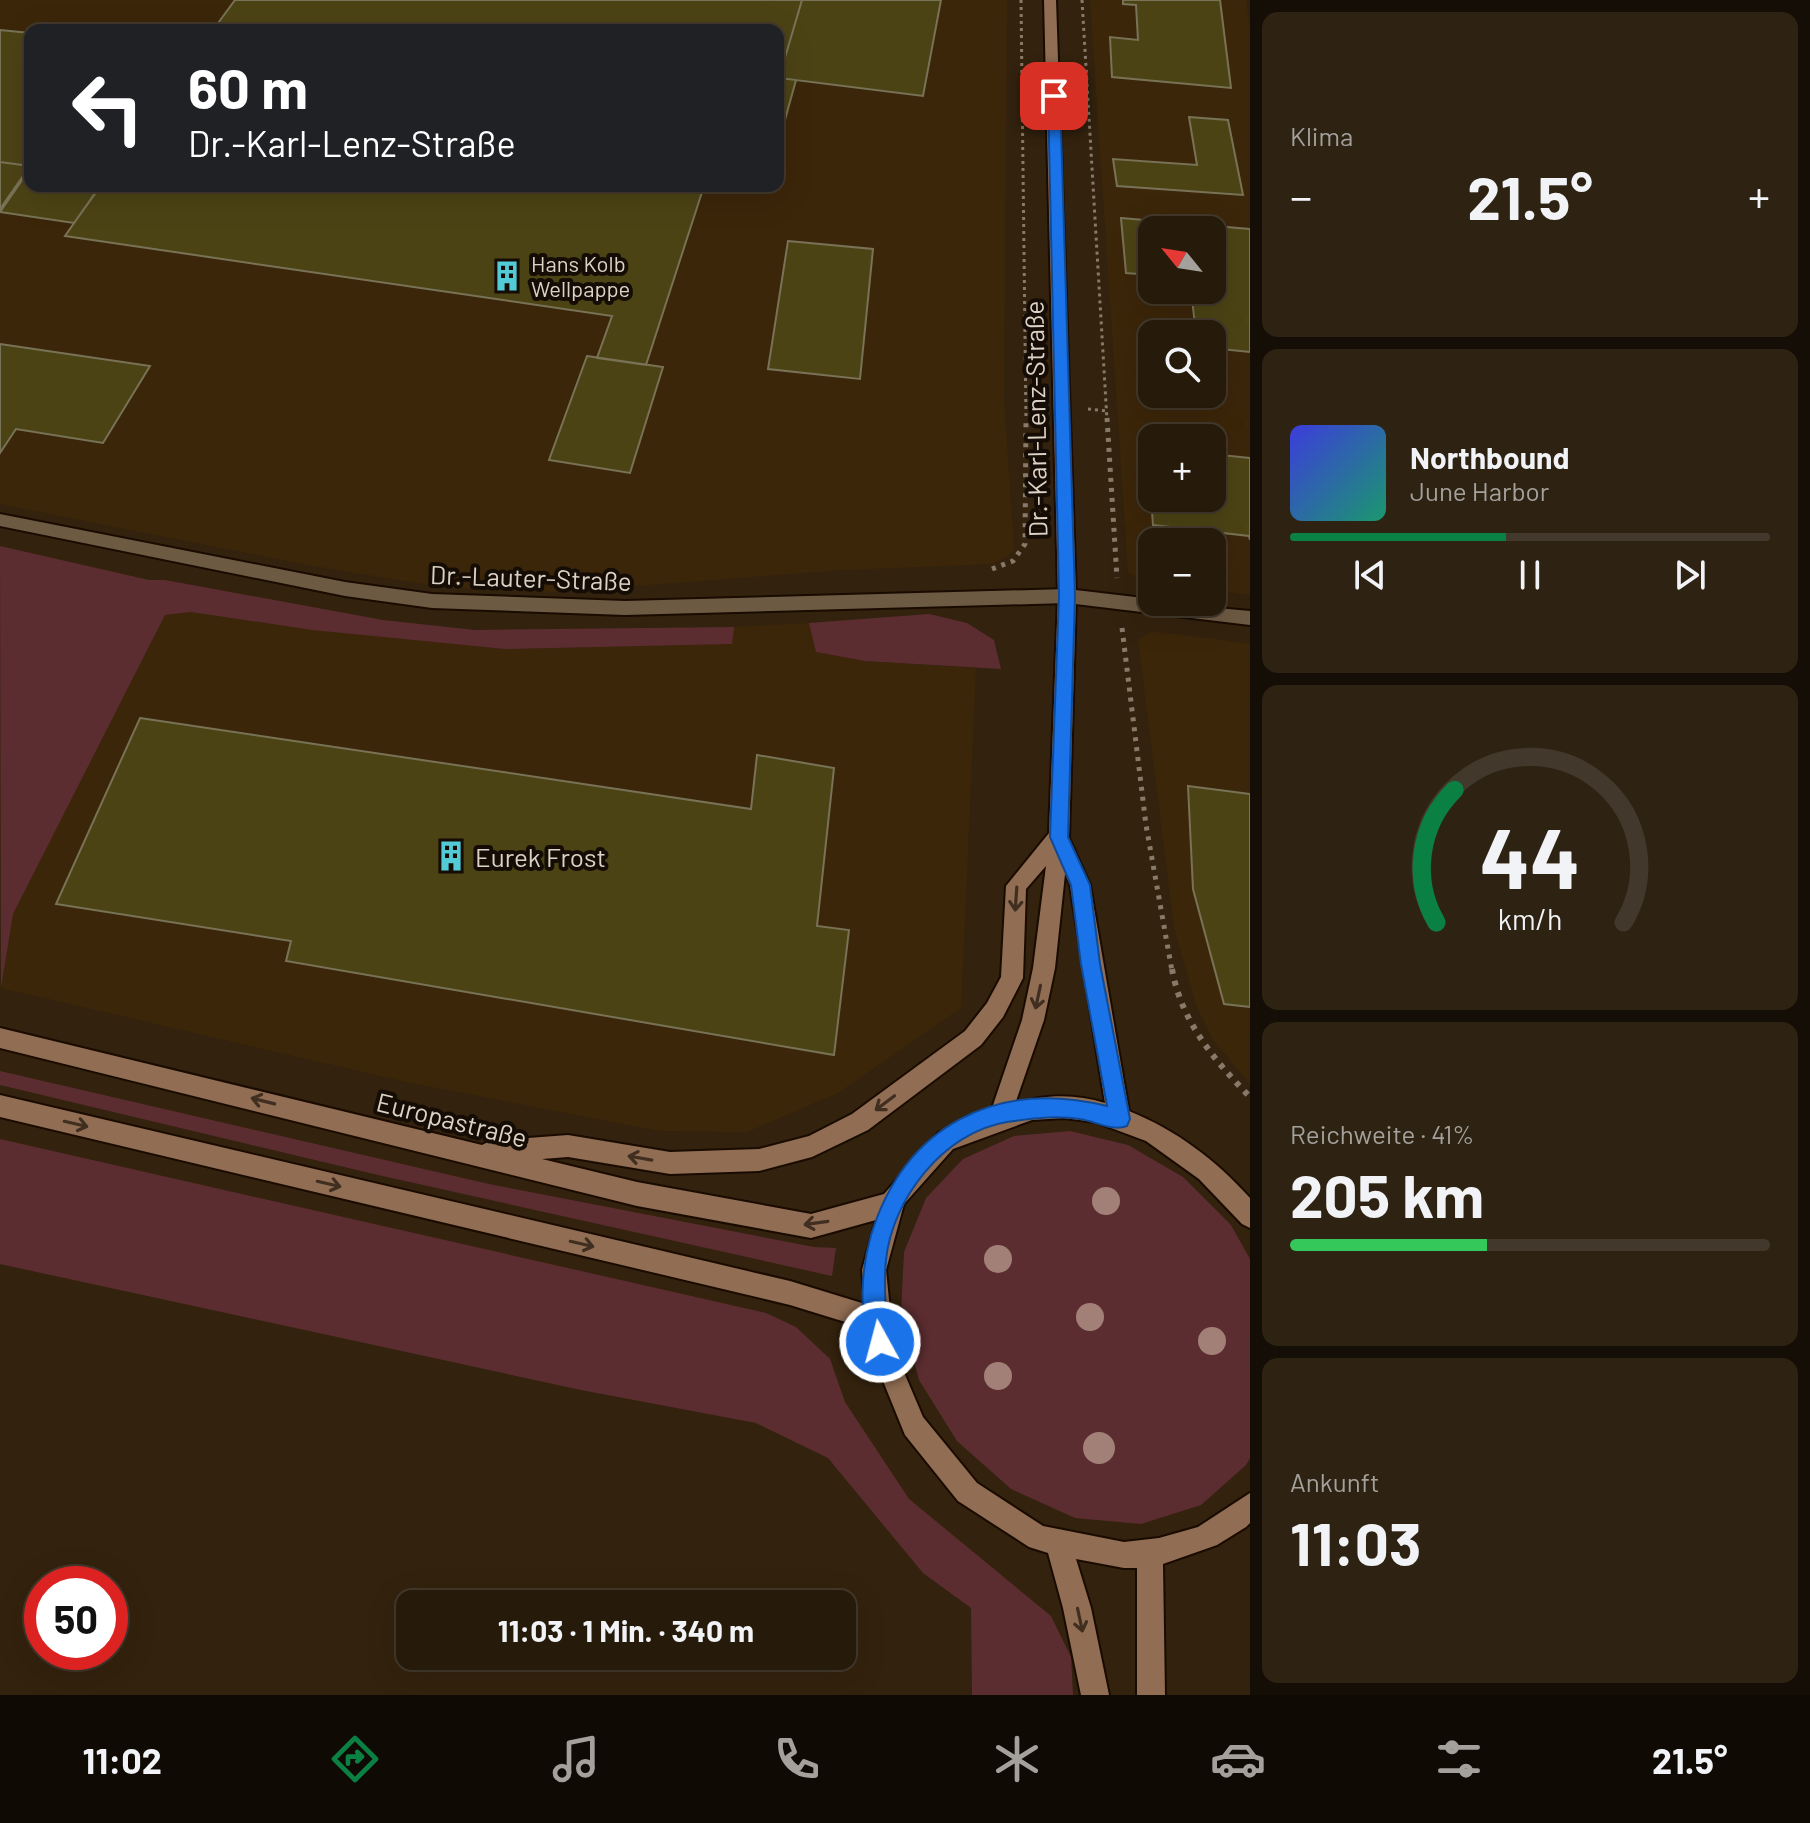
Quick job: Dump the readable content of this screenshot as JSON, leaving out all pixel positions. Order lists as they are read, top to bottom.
{
  "streets": {
    "main road": ["Dr.-Karl-Lenz-Straße", "Europastraße"],
    "street": ["Dr.-Lauter-Straße"]
  },
  "crossings": [
    ["Dr.-Karl-Lenz-Straße", "Dr.-Lauter-Straße"]
  ],
  "places": {
    "building": ["Hans Kolb Wellpappe", "Eurek Frost"]
  },
  "north": "top left",
  "page": {
    "tile": [
      "Klima",
      ["Reichweite · 41%", "205 km"],
      ["Ankunft", "11:03"]
    ],
    "turn": ["60 m", "Dr.-Karl-Lenz-Straße"],
    "heat": ["−", "21.5°", "+"],
    "map_buttons": ["+", "−"],
    "song": ["Northbound", "June Harbor"],
    "limit": "50",
    "trip": "11:03 · 1 Min. · 340 m",
    "tabs": ["11:02", "21.5°"],
    "gauge": ["44", "km/h"]
  }
}
